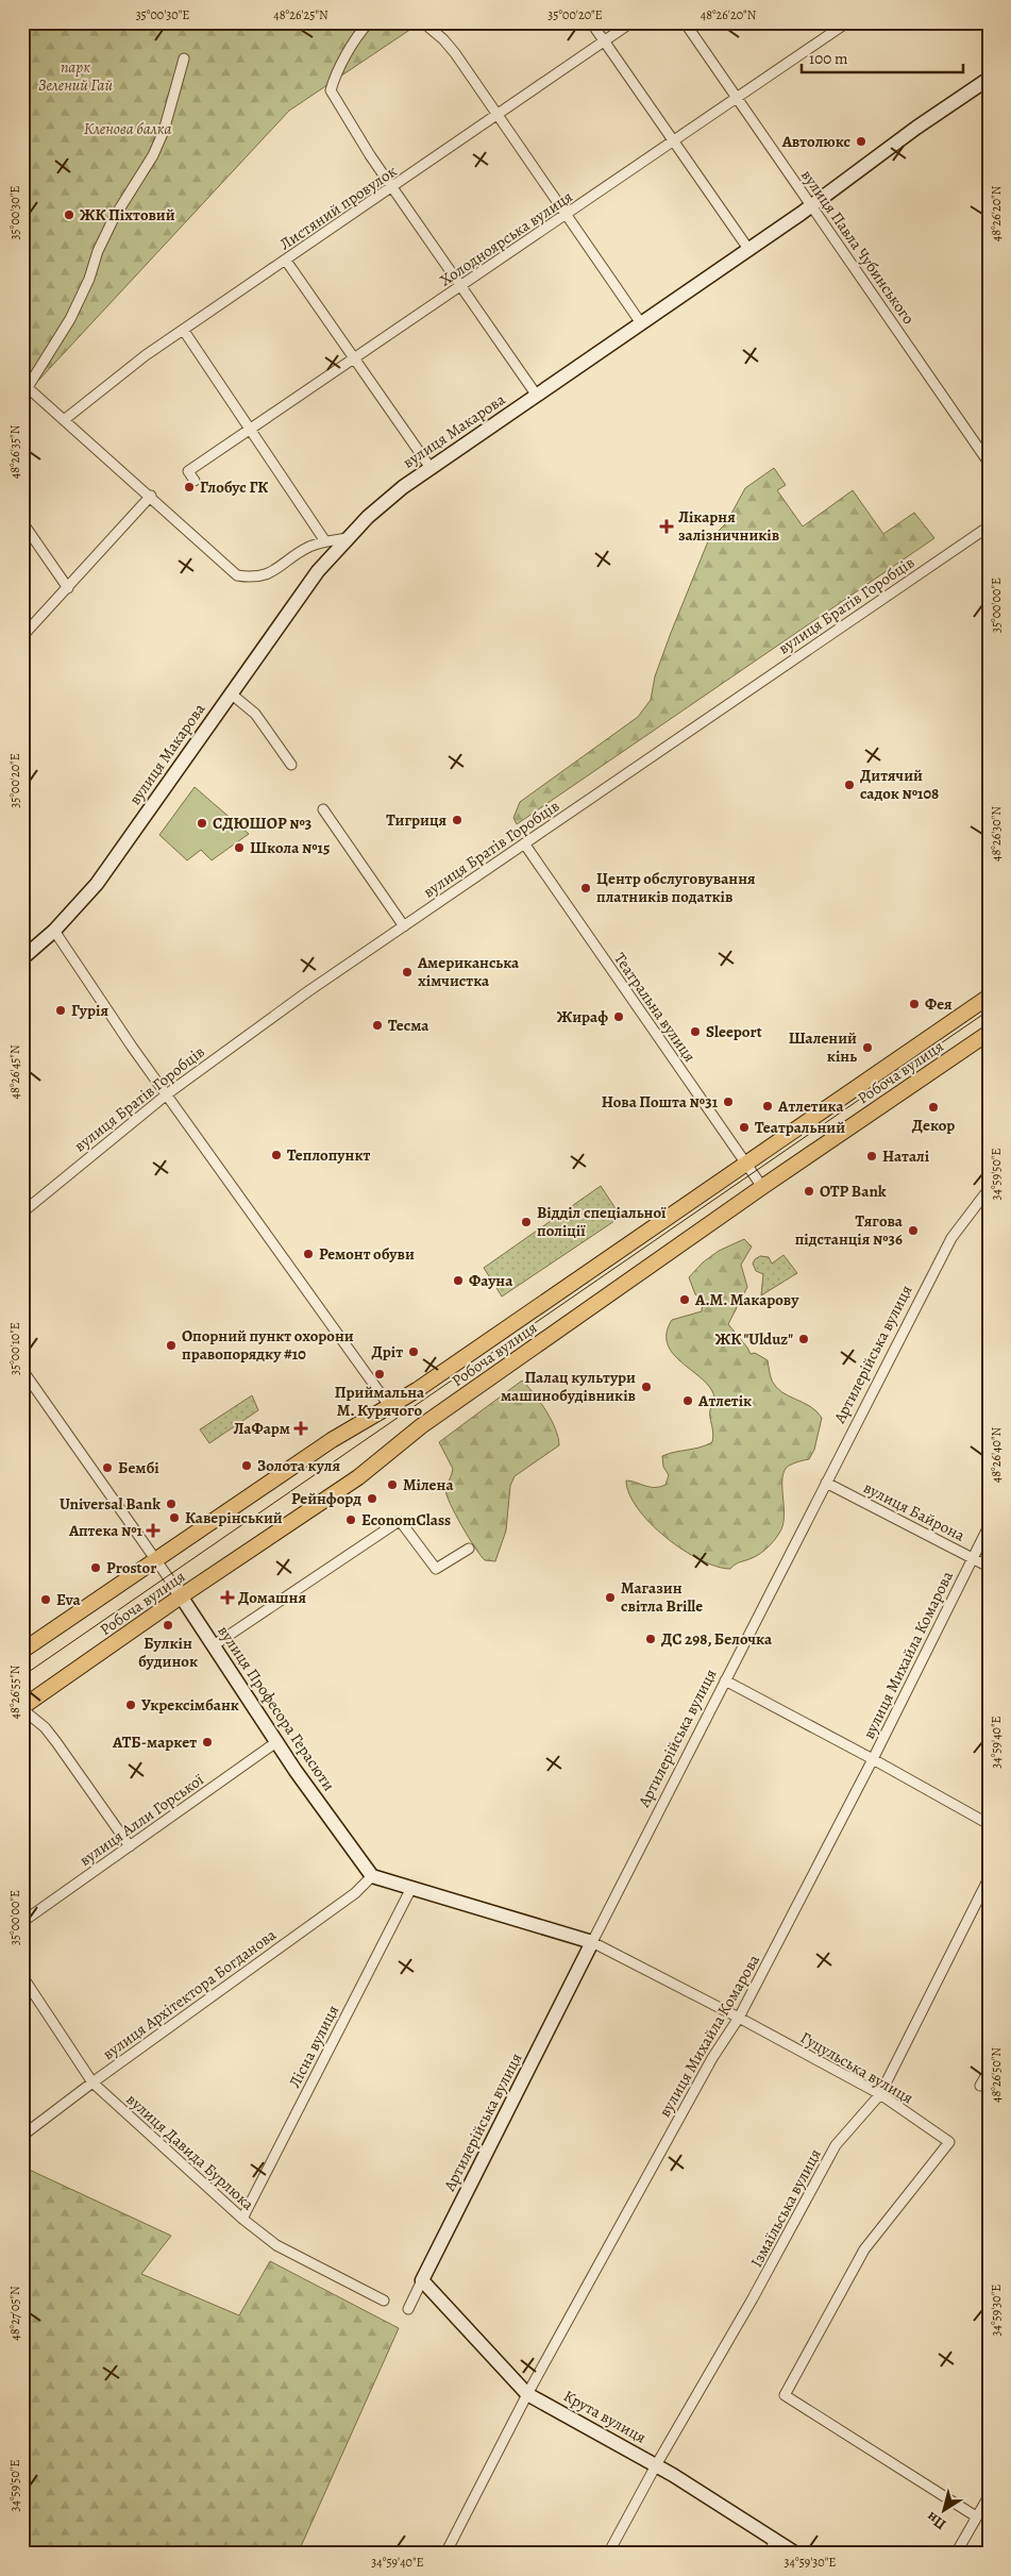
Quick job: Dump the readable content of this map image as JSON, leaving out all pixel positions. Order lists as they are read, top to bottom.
{
  "streets": {
    "main road": ["Робоча вулиця"],
    "street": [
      "Листяний провулок",
      "Холодноярська вулиця",
      "вулиця Павла Чубинського",
      "вулиця Макарова",
      "вулиця Братів Горобців",
      "Театральна вулиця",
      "Артилерійська вулиця",
      "вулиця Байрона",
      "вулиця Михайла Комарова",
      "вулиця Професора Герасюти",
      "вулиця Алли Горської",
      "вулиця Архітектора Богданова",
      "Лісна вулиця",
      "Гуцульська вулиця",
      "вулиця Давида Бурлюка",
      "Ізмаїльська вулиця",
      "Крута вулиця"
    ]
  },
  "crossings": [
    ["Холодноярська вулиця", "вулиця Павла Чубинського"],
    ["вулиця Павла Чубинського", "вулиця Макарова"],
    ["вулиця Братів Горобців", "Театральна вулиця"],
    ["Театральна вулиця", "Робоча вулиця"],
    ["Робоча вулиця", "вулиця Професора Герасюти"],
    ["Артилерійська вулиця", "вулиця Байрона"],
    ["Артилерійська вулиця", "Гуцульська вулиця"],
    ["Артилерійська вулиця", "Крута вулиця"],
    ["вулиця Байрона", "вулиця Михайла Комарова"],
    ["вулиця Михайла Комарова", "Гуцульська вулиця"],
    ["вулиця Михайла Комарова", "Крута вулиця"],
    ["вулиця Професора Герасюти", "вулиця Алли Горської"],
    ["вулиця Професора Герасюти", "вулиця Архітектора Богданова"],
    ["вулиця Архітектора Богданова", "вулиця Давида Бурлюка"],
    ["Лісна вулиця", "вулиця Давида Бурлюка"],
    ["Гуцульська вулиця", "Ізмаїльська вулиця"],
    ["Ізмаїльська вулиця", "Крута вулиця"]
  ],
  "parks": ["парк Зелений Гай", "Кленова балка"],
  "places": {
    "other": [
      "Автолюкс",
      "ЖК Піхтовий",
      "Глобус ГК",
      "Дитячий садок №108",
      "Тигриця",
      "СДЮШОР №3",
      "Школа №15",
      "Центр обслуговування платників податків",
      "Американська хімчистка",
      "Фея",
      "Гурія",
      "Жираф",
      "Тесма",
      "Sleeport",
      "Шалений кінь",
      "Нова Пошта №31",
      "Атлетика",
      "Декор",
      "Театральний",
      "Теплопункт",
      "Наталі",
      "OTP Bank",
      "Відділ спеціальної поліції",
      "Тягова пiдстанцiя №36",
      "Ремонт обуви",
      "Фауна",
      "А.М. Макарову",
      "ЖК \"Ulduz\"",
      "Опорний пункт охорони правопорядку #10",
      "Дріт",
      "Приймальна М. Курячого",
      "Палац культури машинобудівників",
      "Атлетік",
      "Золота куля",
      "Бембі",
      "Мілена",
      "Рейнфорд",
      "Universal Bank",
      "Каверінський",
      "EconomClass",
      "Prostor",
      "Магазин світла Brille",
      "Eva",
      "Булкін будинок",
      "ДС 298, Белочка",
      "Укрексімбанк",
      "АТБ-маркет"
    ],
    "health": [
      "Лікарня залізничників",
      "ЛаФарм",
      "Аптека №1",
      "Домашня"
    ]
  },
  "scale_bar": "100 m",
  "north": "bottom left",
  "coordinates": [
    "35°00'30\"E",
    "48°26'25\"N",
    "35°00'20\"E",
    "48°26'20\"N",
    "48°26'35\"N",
    "35°00'00\"E",
    "48°26'30\"N",
    "48°26'45\"N",
    "34°59'50\"E",
    "35°00'10\"E",
    "48°26'40\"N",
    "48°26'55\"N",
    "34°59'40\"E",
    "48°26'50\"N",
    "34°59'30\"E",
    "48°27'05\"N"
  ]
}
